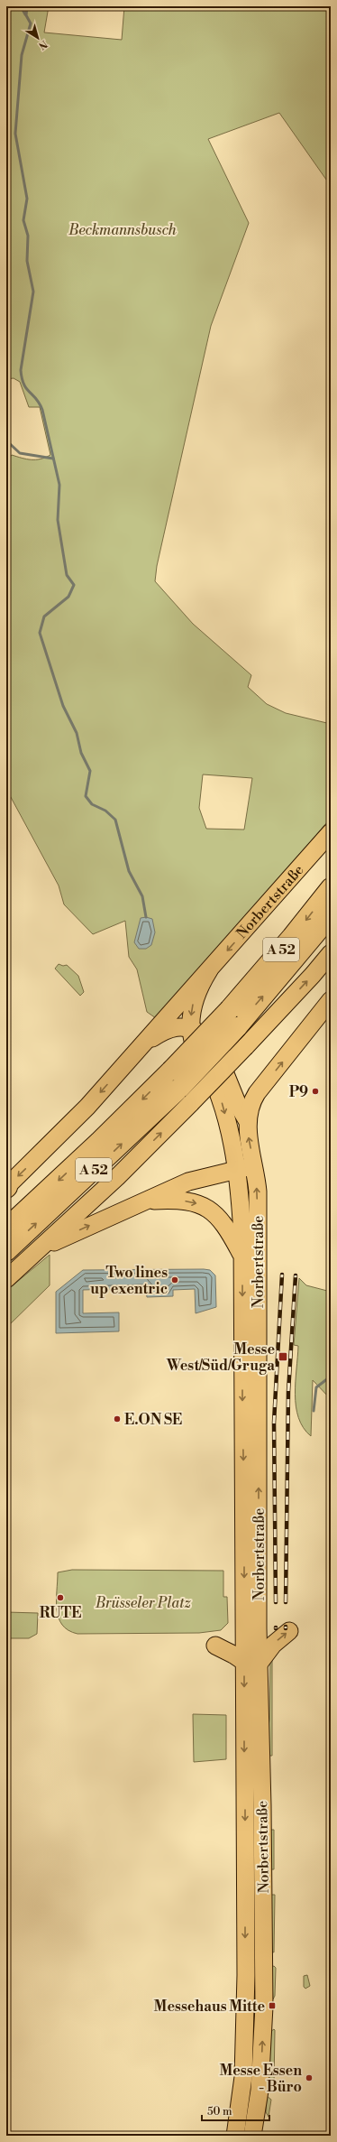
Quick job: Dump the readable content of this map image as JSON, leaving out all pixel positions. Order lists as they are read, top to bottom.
{
  "streets": {
    "highway": ["A 52"],
    "main road": ["Norbertstraße"]
  },
  "parks": ["Beckmannsbusch", "Brüsseler Platz"],
  "places": {
    "other": [
      "P9",
      "Two lines up exentric",
      "E.ON SE",
      "RUTE",
      "Messe Essen - Büro"
    ],
    "transit": ["Messe West/Süd/Gruga", "Messehaus Mitte"]
  },
  "scale_bar": "50 m",
  "north": "bottom right"
}
